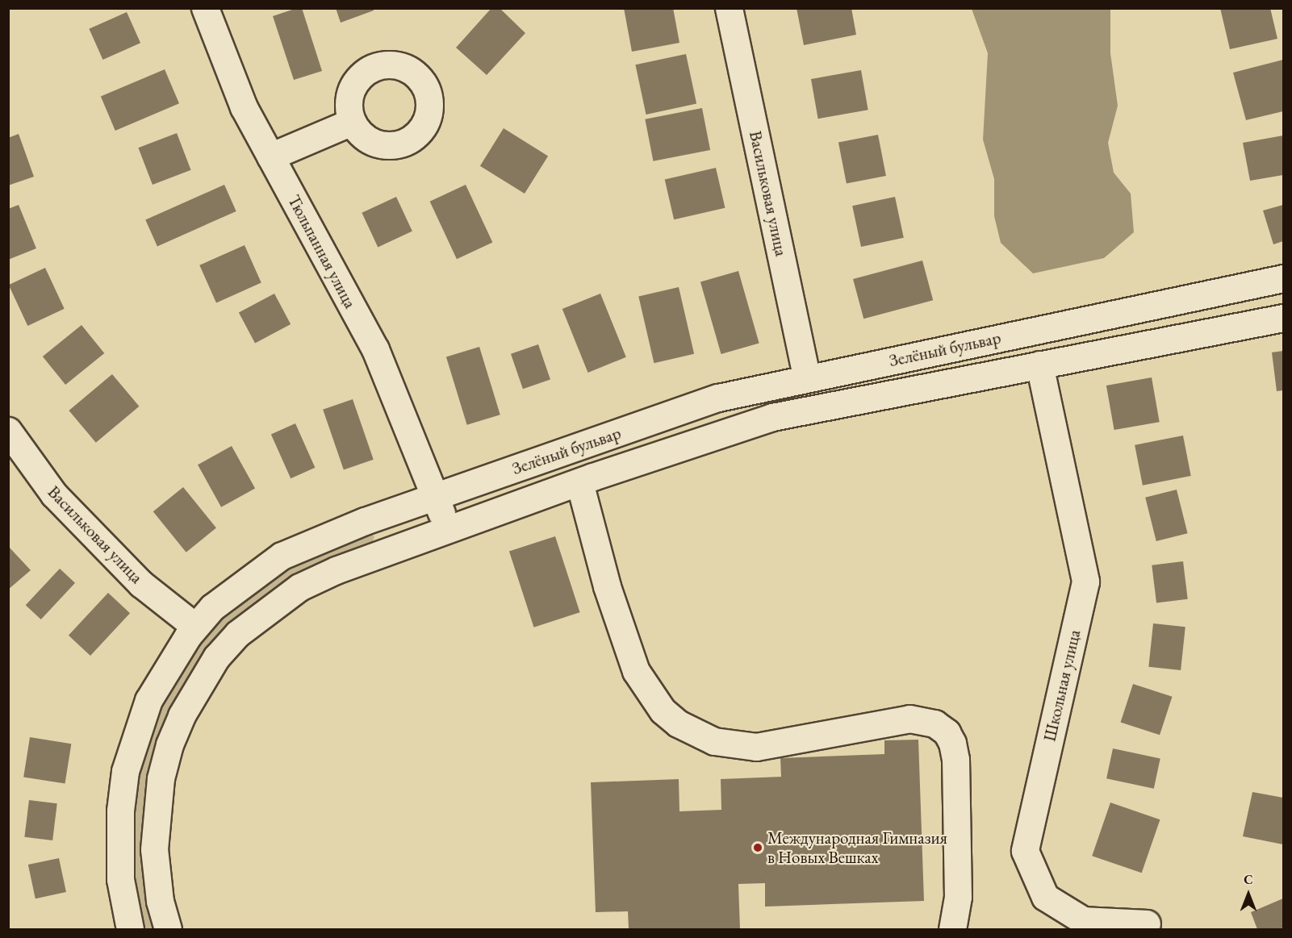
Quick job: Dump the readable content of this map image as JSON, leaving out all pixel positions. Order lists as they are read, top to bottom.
{
  "streets": {
    "street": [
      "Васильковая улица",
      "Тюльпанная улица",
      "Зелёный бульвар",
      "Школьная улица"
    ]
  },
  "crossings": [
    ["Васильковая улица", "Зелёный бульвар"],
    ["Тюльпанная улица", "Зелёный бульвар"],
    ["Зелёный бульвар", "Школьная улица"]
  ],
  "places": ["Международная Гимназия в Новых Вешках"],
  "north": "top"
}
